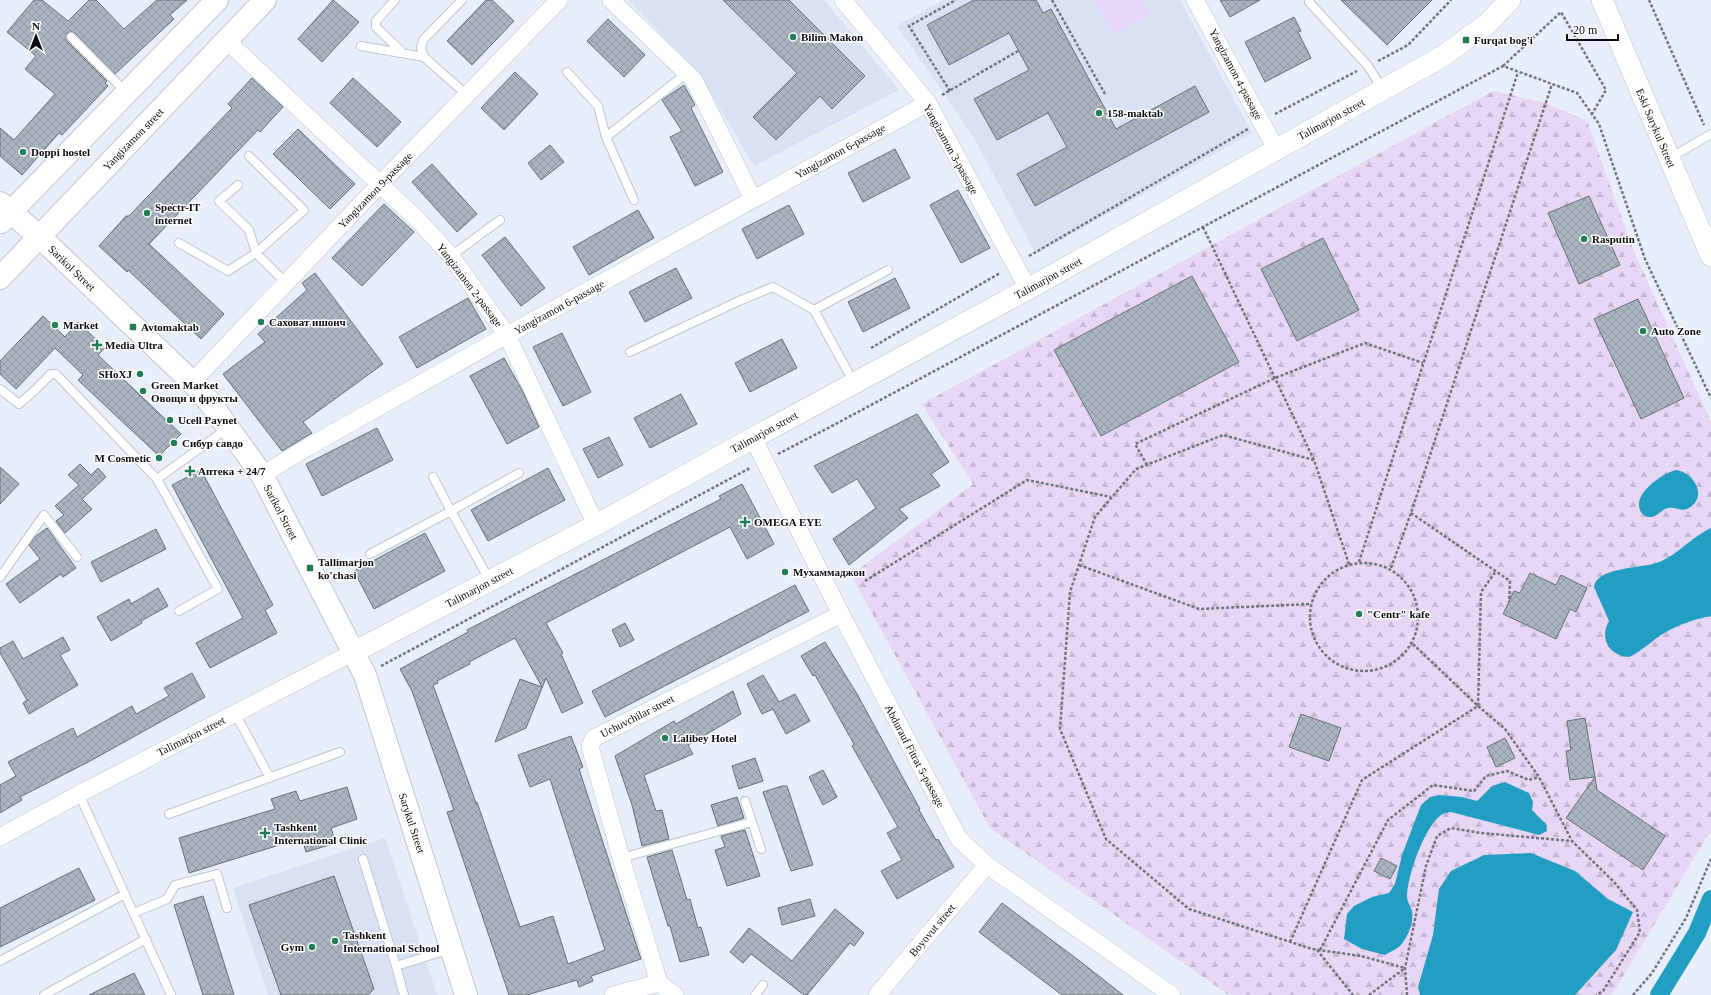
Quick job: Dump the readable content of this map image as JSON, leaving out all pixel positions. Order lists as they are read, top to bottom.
{
  "streets": {
    "main road": ["Yangizamon street", "Sarikol Street", "Sarykul Street"],
    "street": [
      "Yangizamon 4-passage",
      "Talimarjon street",
      "Eski Sarykul Street",
      "Yangizamon 3-passage",
      "Yangizamon 6-passage",
      "Yangizamon 9-passage",
      "Yangizamon 2-passage",
      "Uchuvchilar street",
      "Abdurauf Fitrat 5-passage",
      "Boyovut street"
    ]
  },
  "crossings": [
    ["Yangizamon 4-passage", "Talimarjon street"],
    ["Talimarjon street", "Yangizamon 3-passage"],
    ["Talimarjon street", "Sarikol Street"],
    ["Talimarjon street", "Yangizamon 2-passage"],
    ["Talimarjon street", "Abdurauf Fitrat 5-passage"],
    ["Talimarjon street", "Sarykul Street"],
    ["Yangizamon street", "Sarikol Street"],
    ["Yangizamon street", "Yangizamon 2-passage"],
    ["Yangizamon 3-passage", "Yangizamon 6-passage"],
    ["Yangizamon 6-passage", "Sarikol Street"],
    ["Yangizamon 6-passage", "Yangizamon 2-passage"],
    ["Yangizamon 9-passage", "Sarikol Street"],
    ["Yangizamon 9-passage", "Yangizamon 2-passage"],
    ["Sarikol Street", "Sarykul Street"],
    ["Uchuvchilar street", "Abdurauf Fitrat 5-passage"],
    ["Abdurauf Fitrat 5-passage", "Boyovut street"]
  ],
  "places": {
    "other": [
      "Bilim Makon",
      "158-maktab",
      "Doppi hostel",
      "Spectr-IT internet",
      "Rasputin",
      "Саховат ишонч",
      "Market",
      "Auto Zone",
      "SHoXJ",
      "Green Market Овощи и фрукты",
      "Ucell Paynet",
      "Сибур савдо",
      "M Cosmetic",
      "Мухаммаджон",
      "\"Centr\" kafe",
      "Lalibey Hotel",
      "Tashkent International School",
      "Gym"
    ],
    "transit": ["Furqat bog'i", "Avtomaktab", "Tallimarjon ko'chasi"],
    "health": [
      "Media Ultra",
      "Аптека + 24/7",
      "OMEGA EYE",
      "Tashkent International Clinic"
    ]
  },
  "scale_bar": "20 m",
  "north": "top"
}
